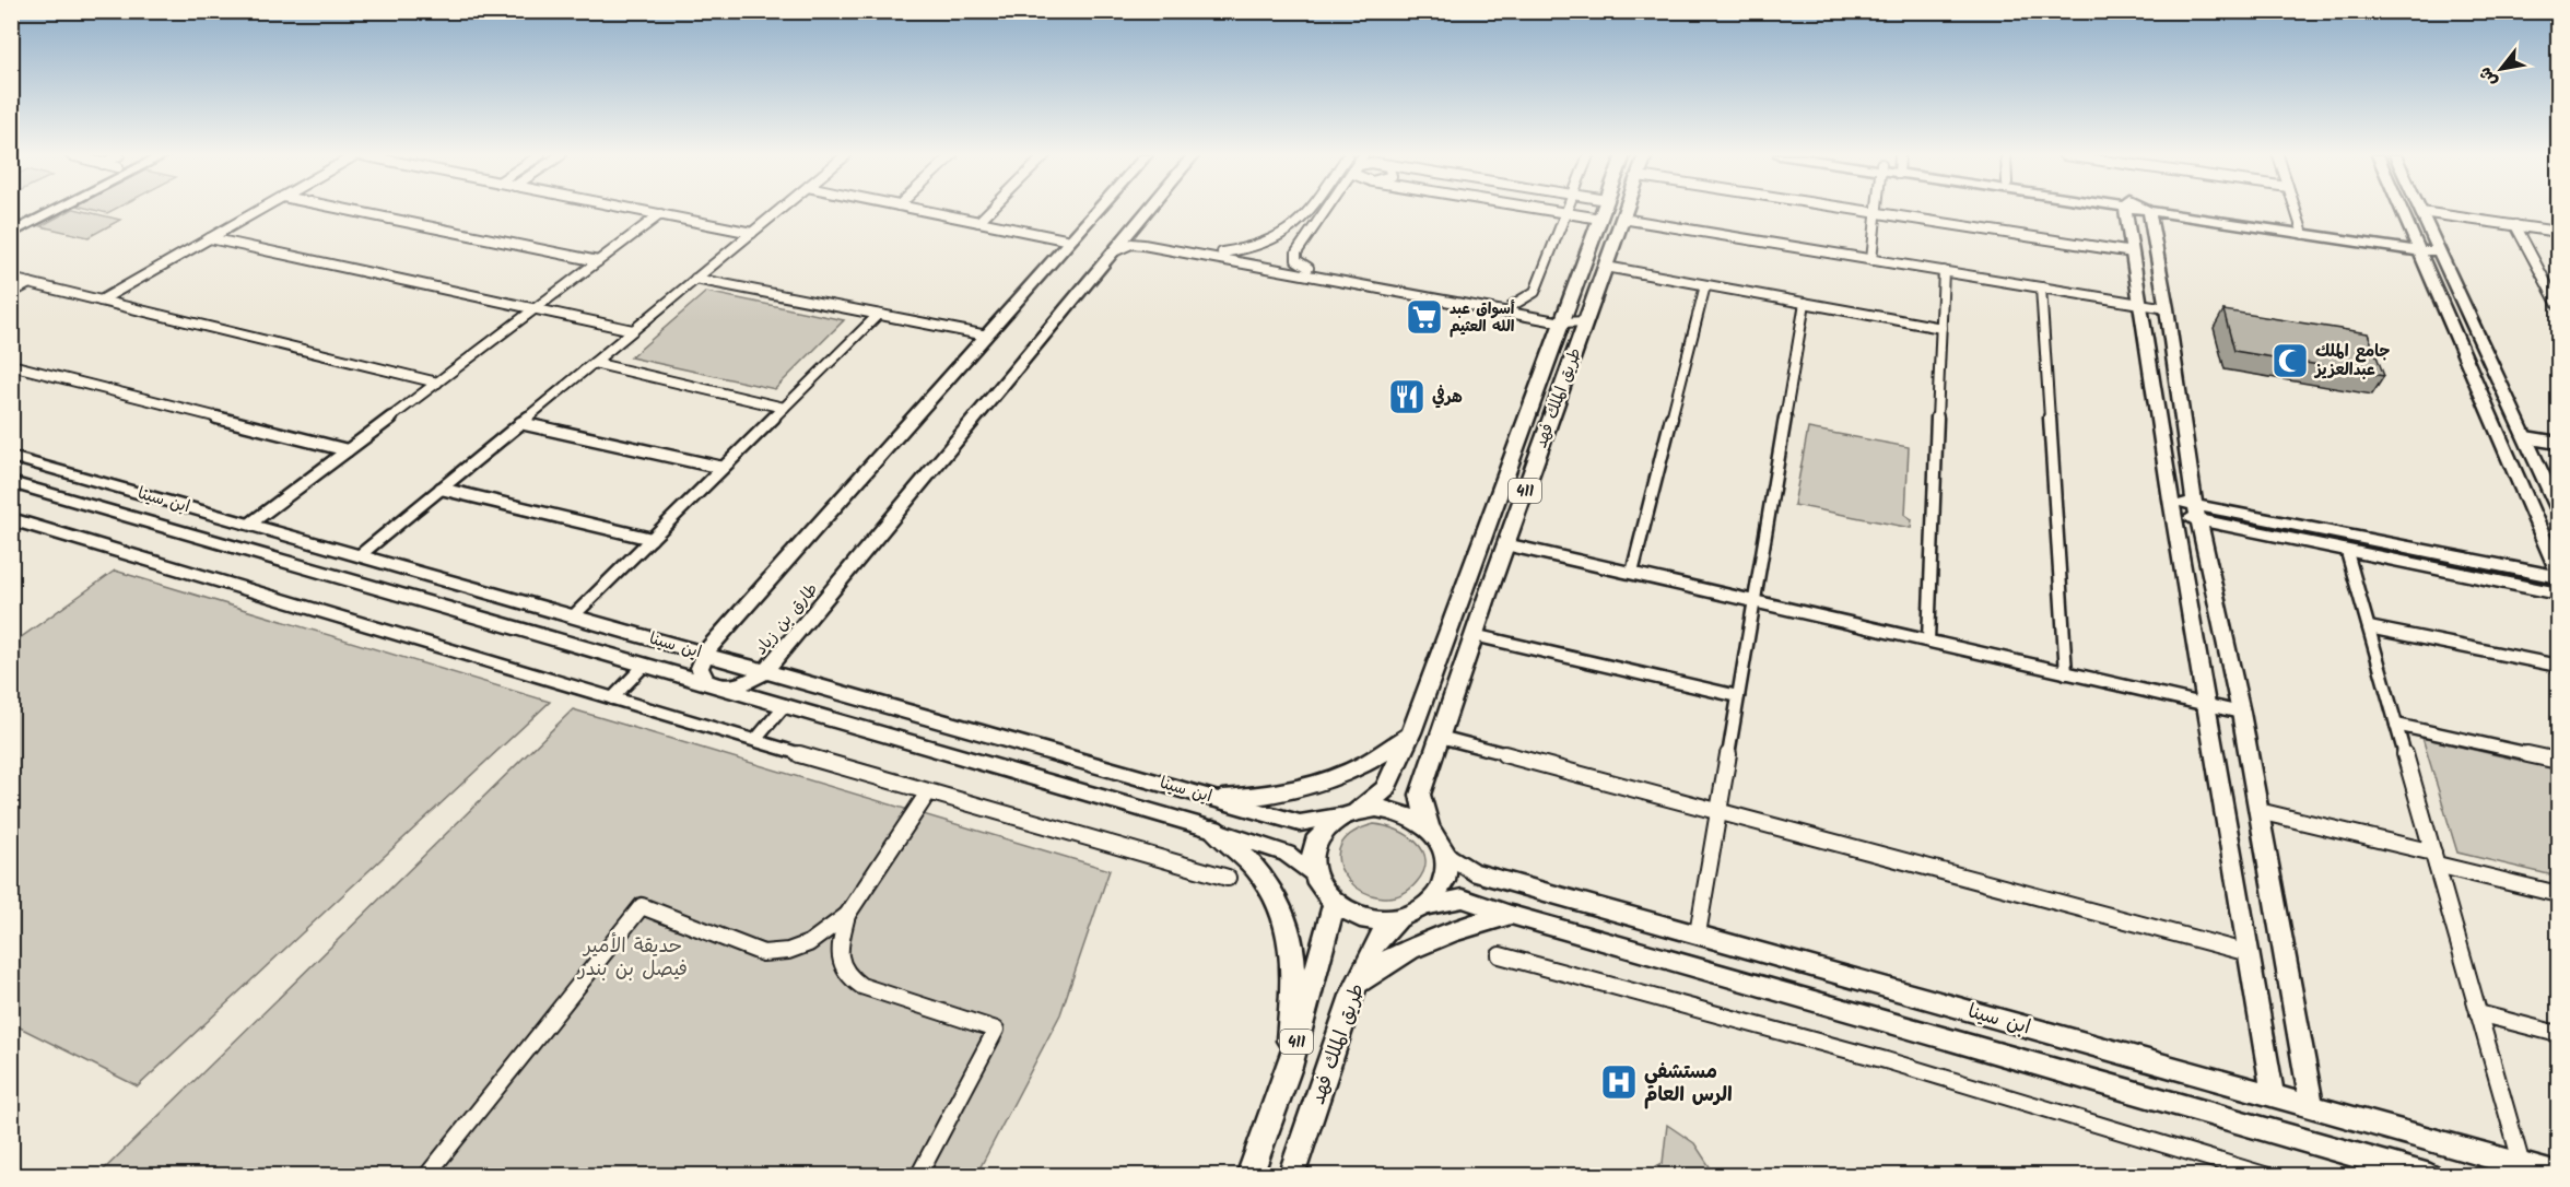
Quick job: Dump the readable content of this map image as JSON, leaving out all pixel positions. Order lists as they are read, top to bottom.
{
  "streets": {
    "main road": ["طريق الملك فهد", "411"],
    "street": ["ابن سينا", "طارق بن زياد"]
  },
  "crossings": [
    ["طريق الملك فهد", "411"],
    ["طريق الملك فهد", "ابن سينا"],
    ["411", "ابن سينا"],
    ["ابن سينا", "طارق بن زياد"]
  ],
  "parks": ["حديقة الأمير فيصل بن بندر"],
  "places": {
    "supermarket": ["أسواق عبد الله العثيم"],
    "mosque": ["جامع الملك عبدالعزيز"],
    "restaurant": ["هرفي"],
    "hospital": ["مستشفي الرس العام"]
  },
  "north": "bottom left"
}
